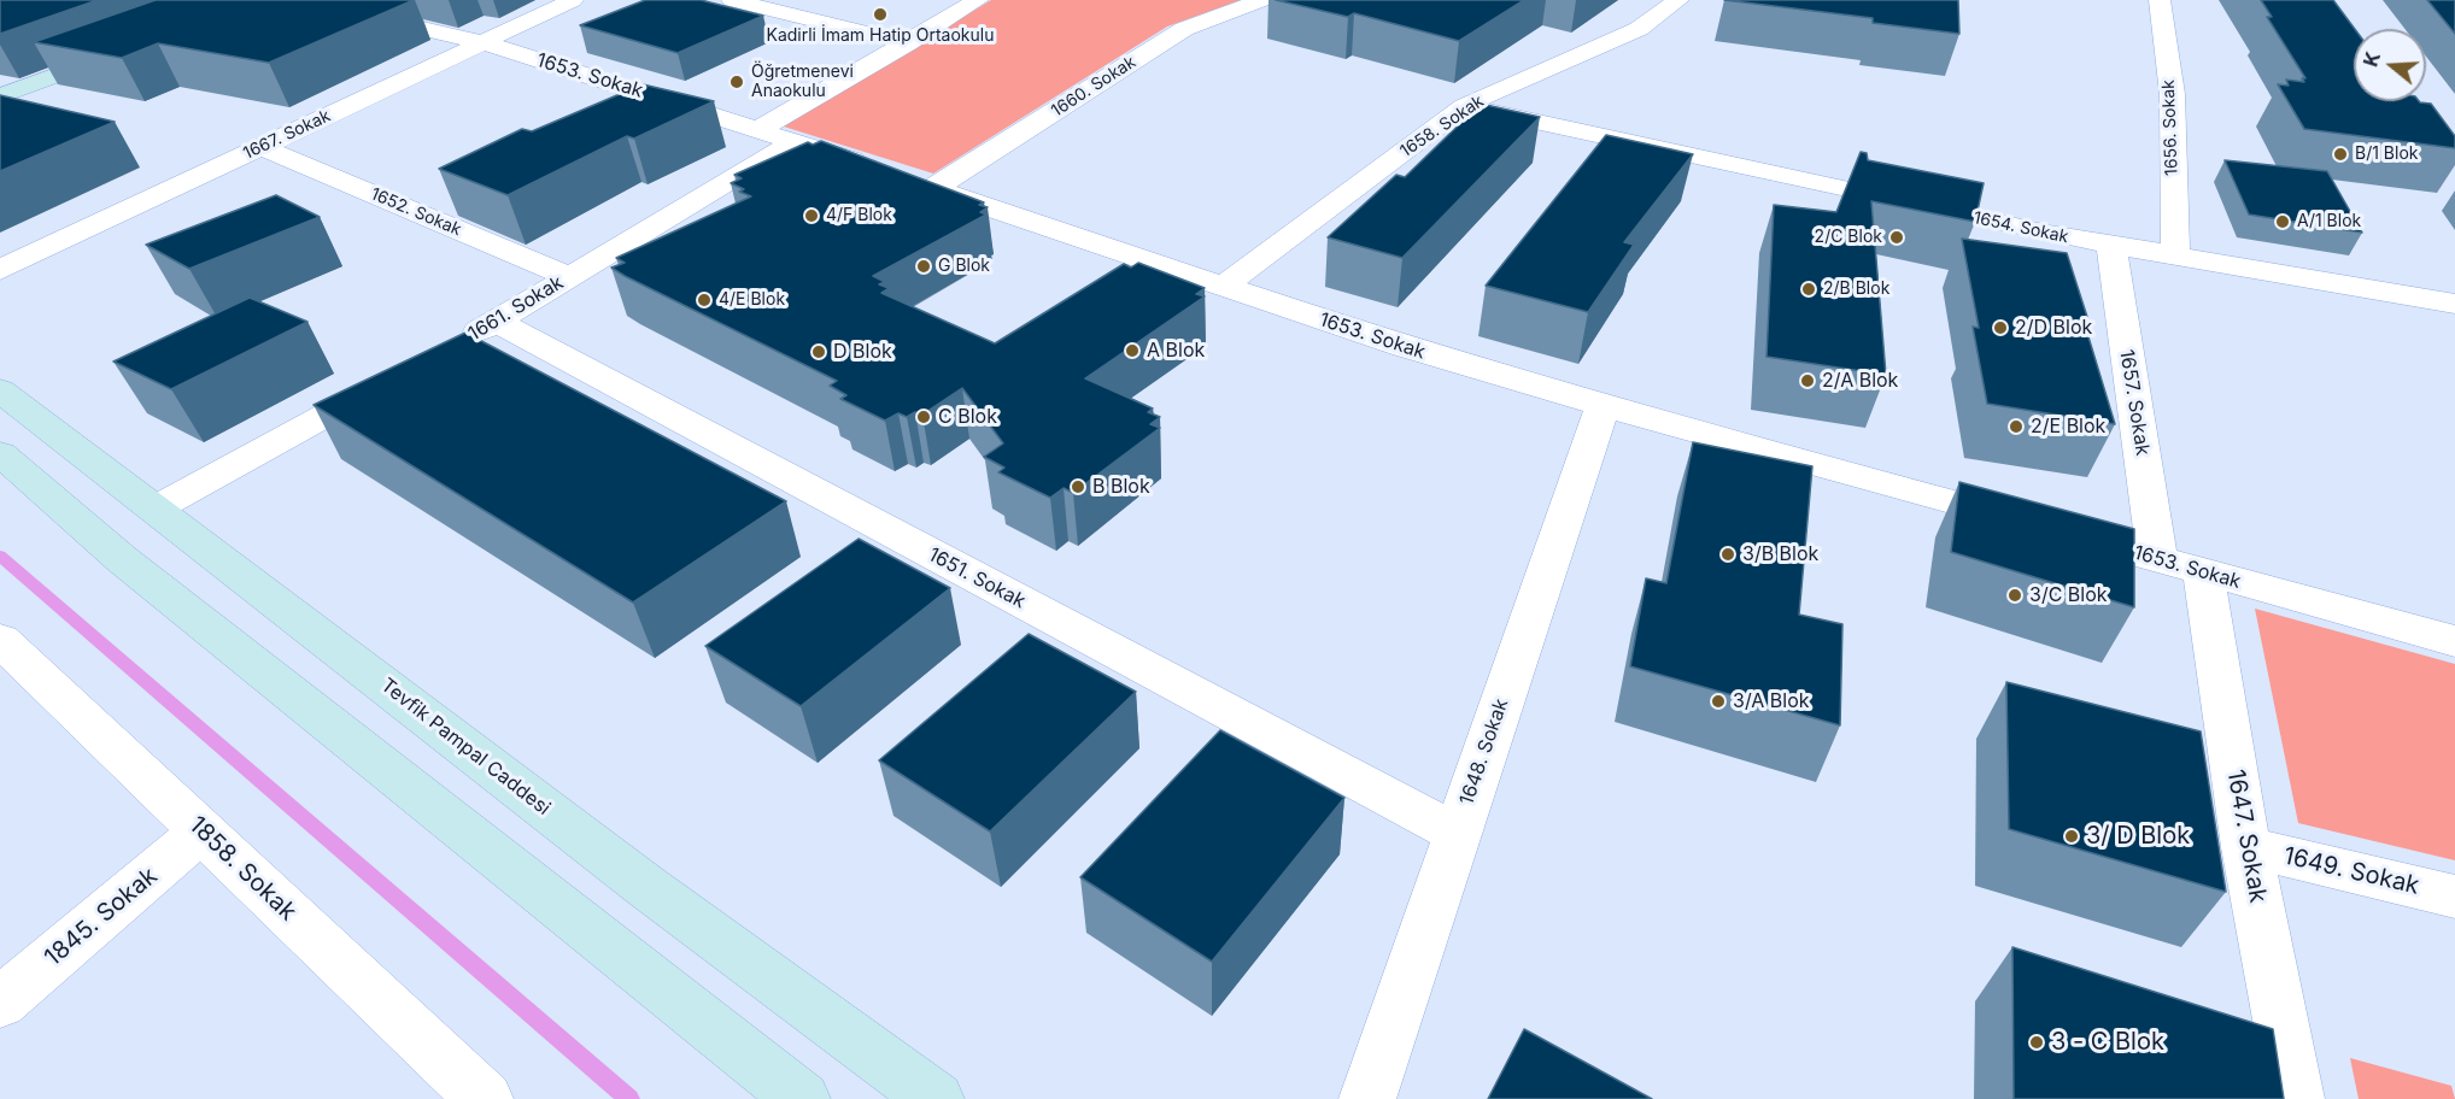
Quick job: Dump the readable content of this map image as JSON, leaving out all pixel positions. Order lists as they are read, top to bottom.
{
  "streets": {
    "street": [
      "1653. Sokak",
      "1660. Sokak",
      "1658. Sokak",
      "1656. Sokak",
      "1667. Sokak",
      "1652. Sokak",
      "1654. Sokak",
      "1661. Sokak",
      "1657. Sokak",
      "1651. Sokak",
      "Tevfik Pampal Caddesi",
      "1648. Sokak",
      "1647. Sokak",
      "1858. Sokak",
      "1649. Sokak",
      "1845. Sokak"
    ]
  },
  "crossings": [
    ["1653. Sokak", "1660. Sokak"],
    ["1653. Sokak", "1658. Sokak"],
    ["1653. Sokak", "1667. Sokak"],
    ["1653. Sokak", "1661. Sokak"],
    ["1653. Sokak", "1657. Sokak"],
    ["1653. Sokak", "1648. Sokak"],
    ["1653. Sokak", "1647. Sokak"],
    ["1658. Sokak", "1654. Sokak"],
    ["1656. Sokak", "1654. Sokak"],
    ["1667. Sokak", "1652. Sokak"],
    ["1652. Sokak", "1661. Sokak"],
    ["1654. Sokak", "1657. Sokak"],
    ["1661. Sokak", "1651. Sokak"],
    ["1651. Sokak", "1648. Sokak"],
    ["1647. Sokak", "1649. Sokak"],
    ["1858. Sokak", "1845. Sokak"]
  ],
  "places": [
    "Kadirli İmam Hatip Ortaokulu",
    "Öğretmenevi Anaokulu",
    "B/1 Blok",
    "4/F Blok",
    "A/1 Blok",
    "2/C Blok",
    "G Blok",
    "2/B Blok",
    "4/E Blok",
    "2/D Blok",
    "A Blok",
    "D Blok",
    "2/A Blok",
    "C Blok",
    "2/E Blok",
    "B Blok",
    "3/B Blok",
    "3/C Blok",
    "3/A Blok",
    "3/ D Blok",
    "3 - C Blok"
  ],
  "north": "left"
}
